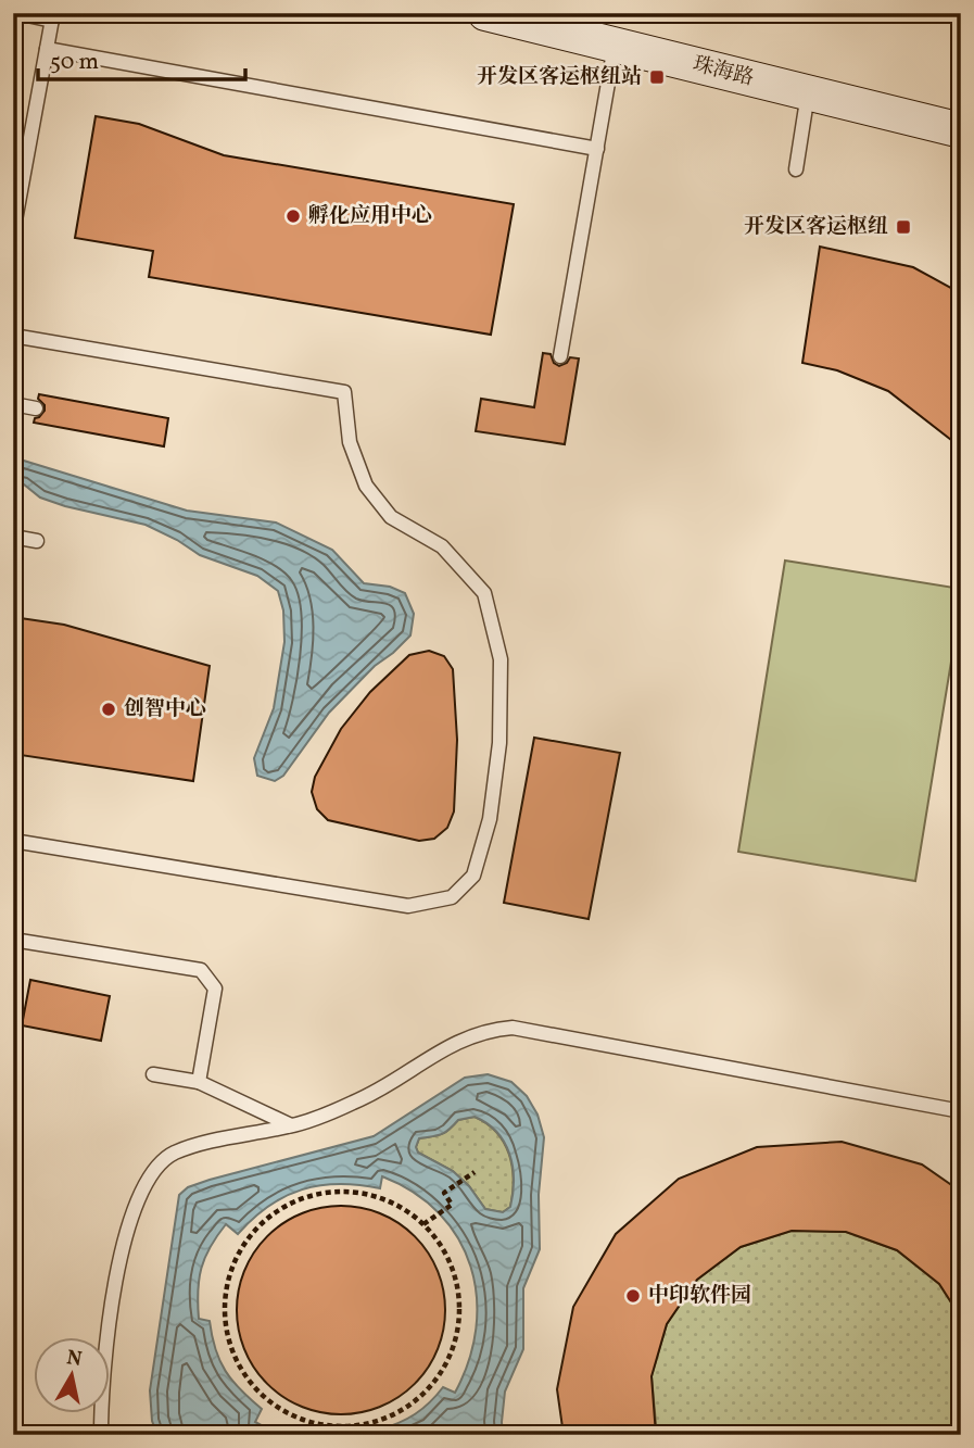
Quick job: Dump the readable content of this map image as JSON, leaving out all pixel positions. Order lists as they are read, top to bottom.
{
  "streets": {
    "main road": ["珠海路"]
  },
  "places": {
    "transit": ["开发区客运枢纽站", "开发区客运枢纽"],
    "other": ["孵化应用中心", "创智中心", "中印软件园"]
  },
  "scale_bar": "50 m",
  "north": "top"
}
